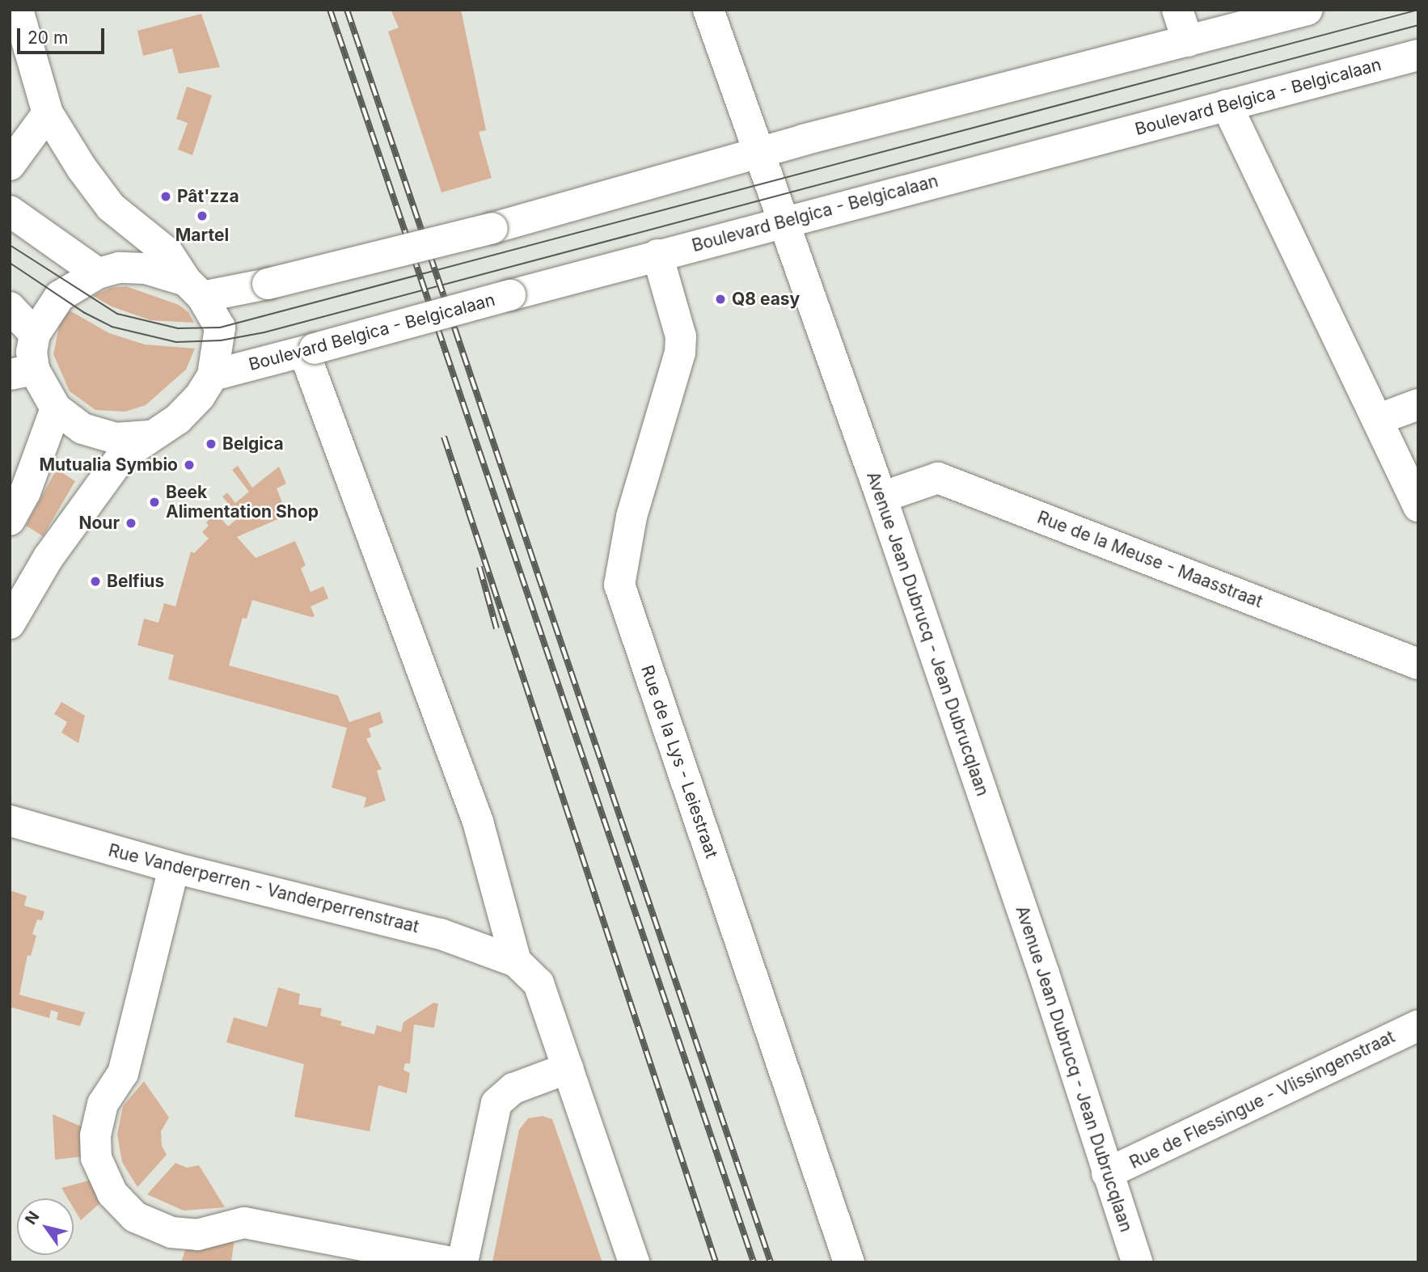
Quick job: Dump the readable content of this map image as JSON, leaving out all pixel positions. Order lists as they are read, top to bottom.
{
  "streets": {
    "street": [
      "Boulevard Belgica - Belgicalaan",
      "Rue de la Meuse - Maasstraat",
      "Avenue Jean Dubrucq - Jean Dubrucqlaan",
      "Rue de la Lys - Leiestraat",
      "Rue Vanderperren - Vanderperrenstraat",
      "Rue de Flessingue - Vlissingenstraat"
    ]
  },
  "crossings": [
    ["Boulevard Belgica - Belgicalaan", "Avenue Jean Dubrucq - Jean Dubrucqlaan"],
    ["Boulevard Belgica - Belgicalaan", "Rue de la Lys - Leiestraat"],
    ["Rue de la Meuse - Maasstraat", "Avenue Jean Dubrucq - Jean Dubrucqlaan"],
    ["Avenue Jean Dubrucq - Jean Dubrucqlaan", "Rue de Flessingue - Vlissingenstraat"]
  ],
  "places": [
    "Pât'zza",
    "Martel",
    "Q8 easy",
    "Belgica",
    "Mutualia Symbio",
    "Beek Alimentation Shop",
    "Nour",
    "Belfius"
  ],
  "scale_bar": "20 m",
  "north": "top left"
}
